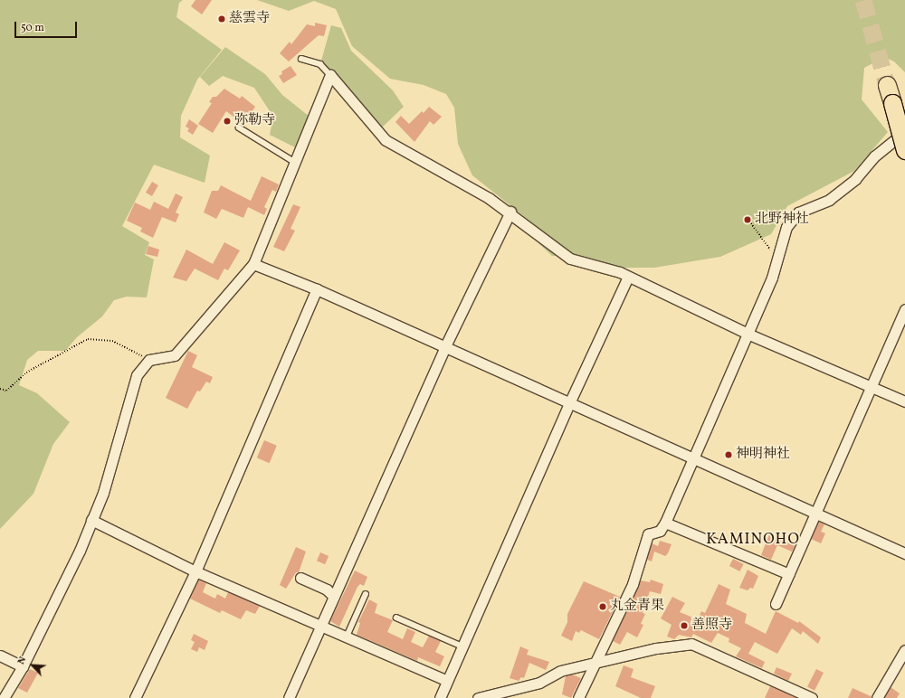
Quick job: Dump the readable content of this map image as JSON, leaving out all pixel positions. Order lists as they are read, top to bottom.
{
  "districts": ["KAMINOHO"],
  "places": [
    "慈雲寺",
    "弥勒寺",
    "北野神社",
    "神明神社",
    "丸金青果",
    "善照寺"
  ],
  "scale_bar": "50 m",
  "north": "top left"
}
